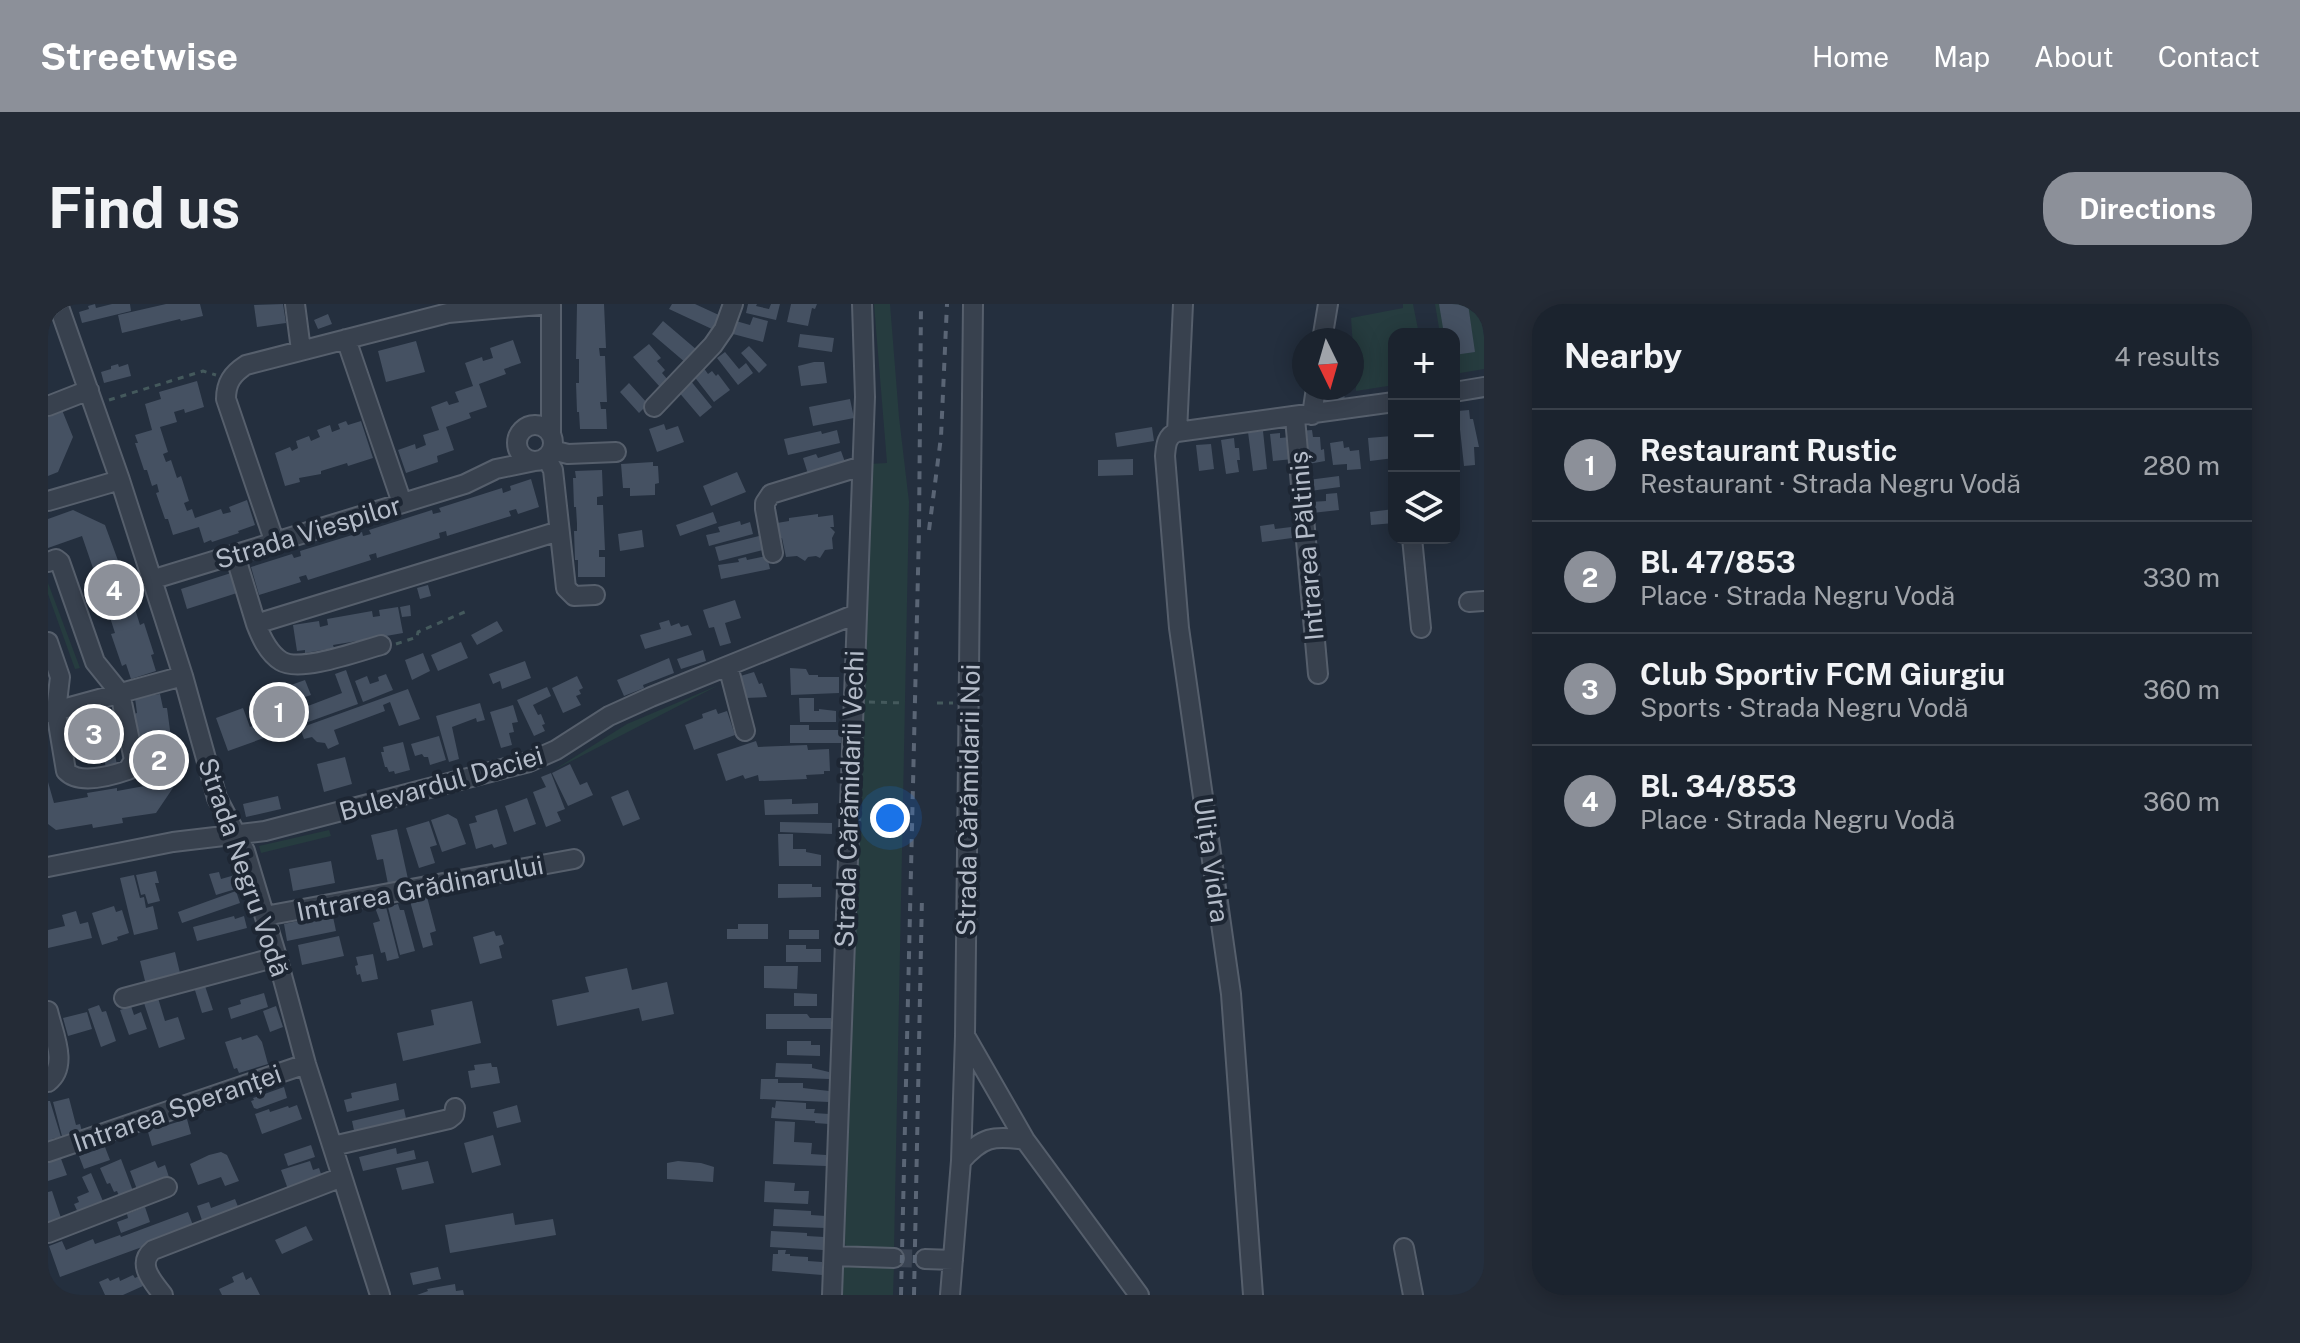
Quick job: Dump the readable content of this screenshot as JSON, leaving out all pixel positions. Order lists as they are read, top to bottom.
{
  "streets": {
    "street": [
      "Strada Viespilor",
      "Intrarea Păltiniș",
      "Bulevardul Daciei",
      "Strada Cărămidarii Vechi",
      "Strada Cărămidarii Noi",
      "Ulița Vidra",
      "Strada Negru Vodă",
      "Intrarea Grădinarului",
      "Intrarea Speranței"
    ]
  },
  "crossings": [
    ["Strada Viespilor", "Strada Negru Vodă"],
    ["Bulevardul Daciei", "Strada Cărămidarii Vechi"],
    ["Bulevardul Daciei", "Strada Negru Vodă"],
    ["Strada Negru Vodă", "Intrarea Grădinarului"],
    ["Strada Negru Vodă", "Intrarea Speranței"]
  ],
  "north": "bottom",
  "page": {
    "header": "Streetwise",
    "nav": [
      "Home",
      "Map",
      "About",
      "Contact"
    ],
    "buttons": "Directions",
    "title": "Find us",
    "heading": ["Nearby", "4 results"],
    "map_buttons": ["+", "−"],
    "list": [
      {
        "mark": "1",
        "name": "Restaurant Rustic",
        "note": "Restaurant · Strada Negru Vodă",
        "value": "280 m"
      },
      {
        "mark": "2",
        "name": "Bl. 47/853",
        "note": "Place · Strada Negru Vodă",
        "value": "330 m"
      },
      {
        "mark": "3",
        "name": "Club Sportiv FCM Giurgiu",
        "note": "Sports · Strada Negru Vodă",
        "value": "360 m"
      },
      {
        "mark": "4",
        "name": "Bl. 34/853",
        "note": "Place · Strada Negru Vodă",
        "value": "360 m"
      }
    ],
    "pins": [
      "4",
      "1",
      "3",
      "2"
    ]
  }
}
